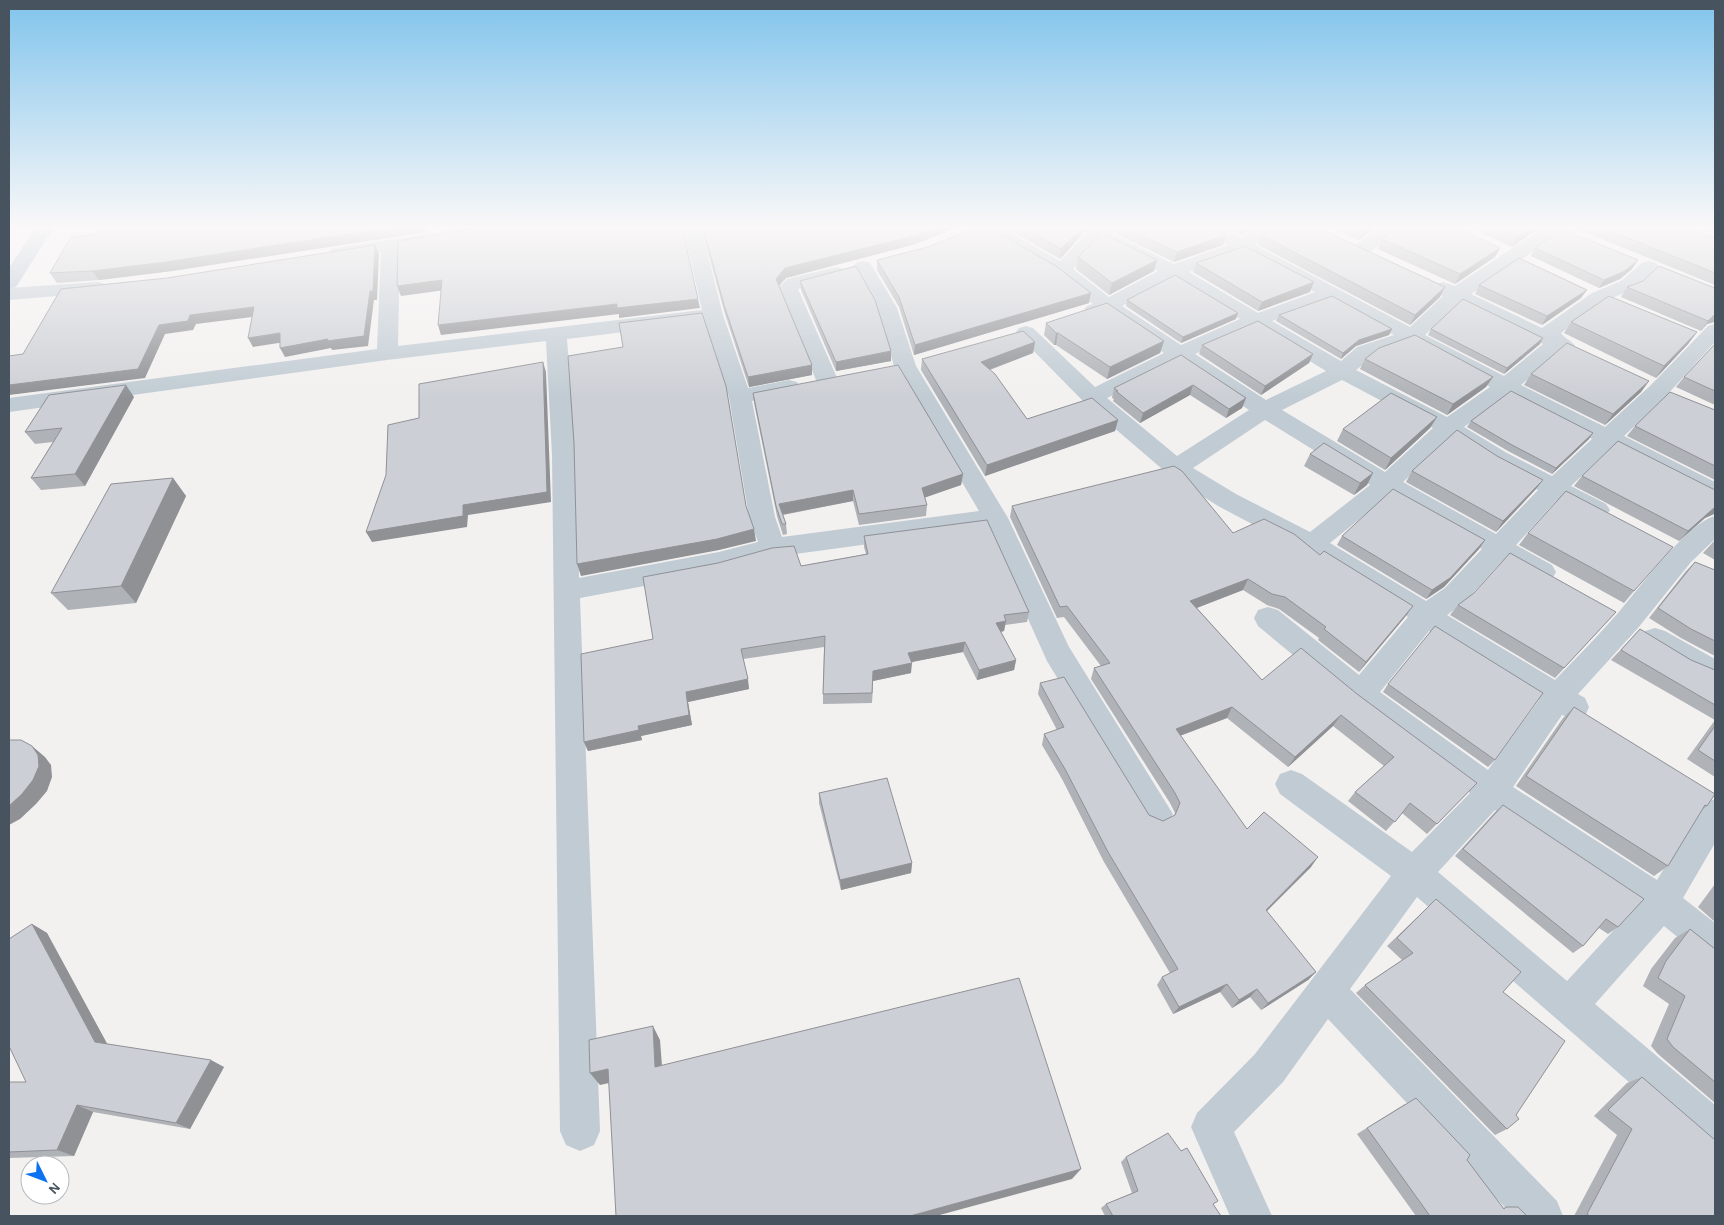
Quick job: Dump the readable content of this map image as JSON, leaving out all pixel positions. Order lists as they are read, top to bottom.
{
  "north": "bottom right"
}
